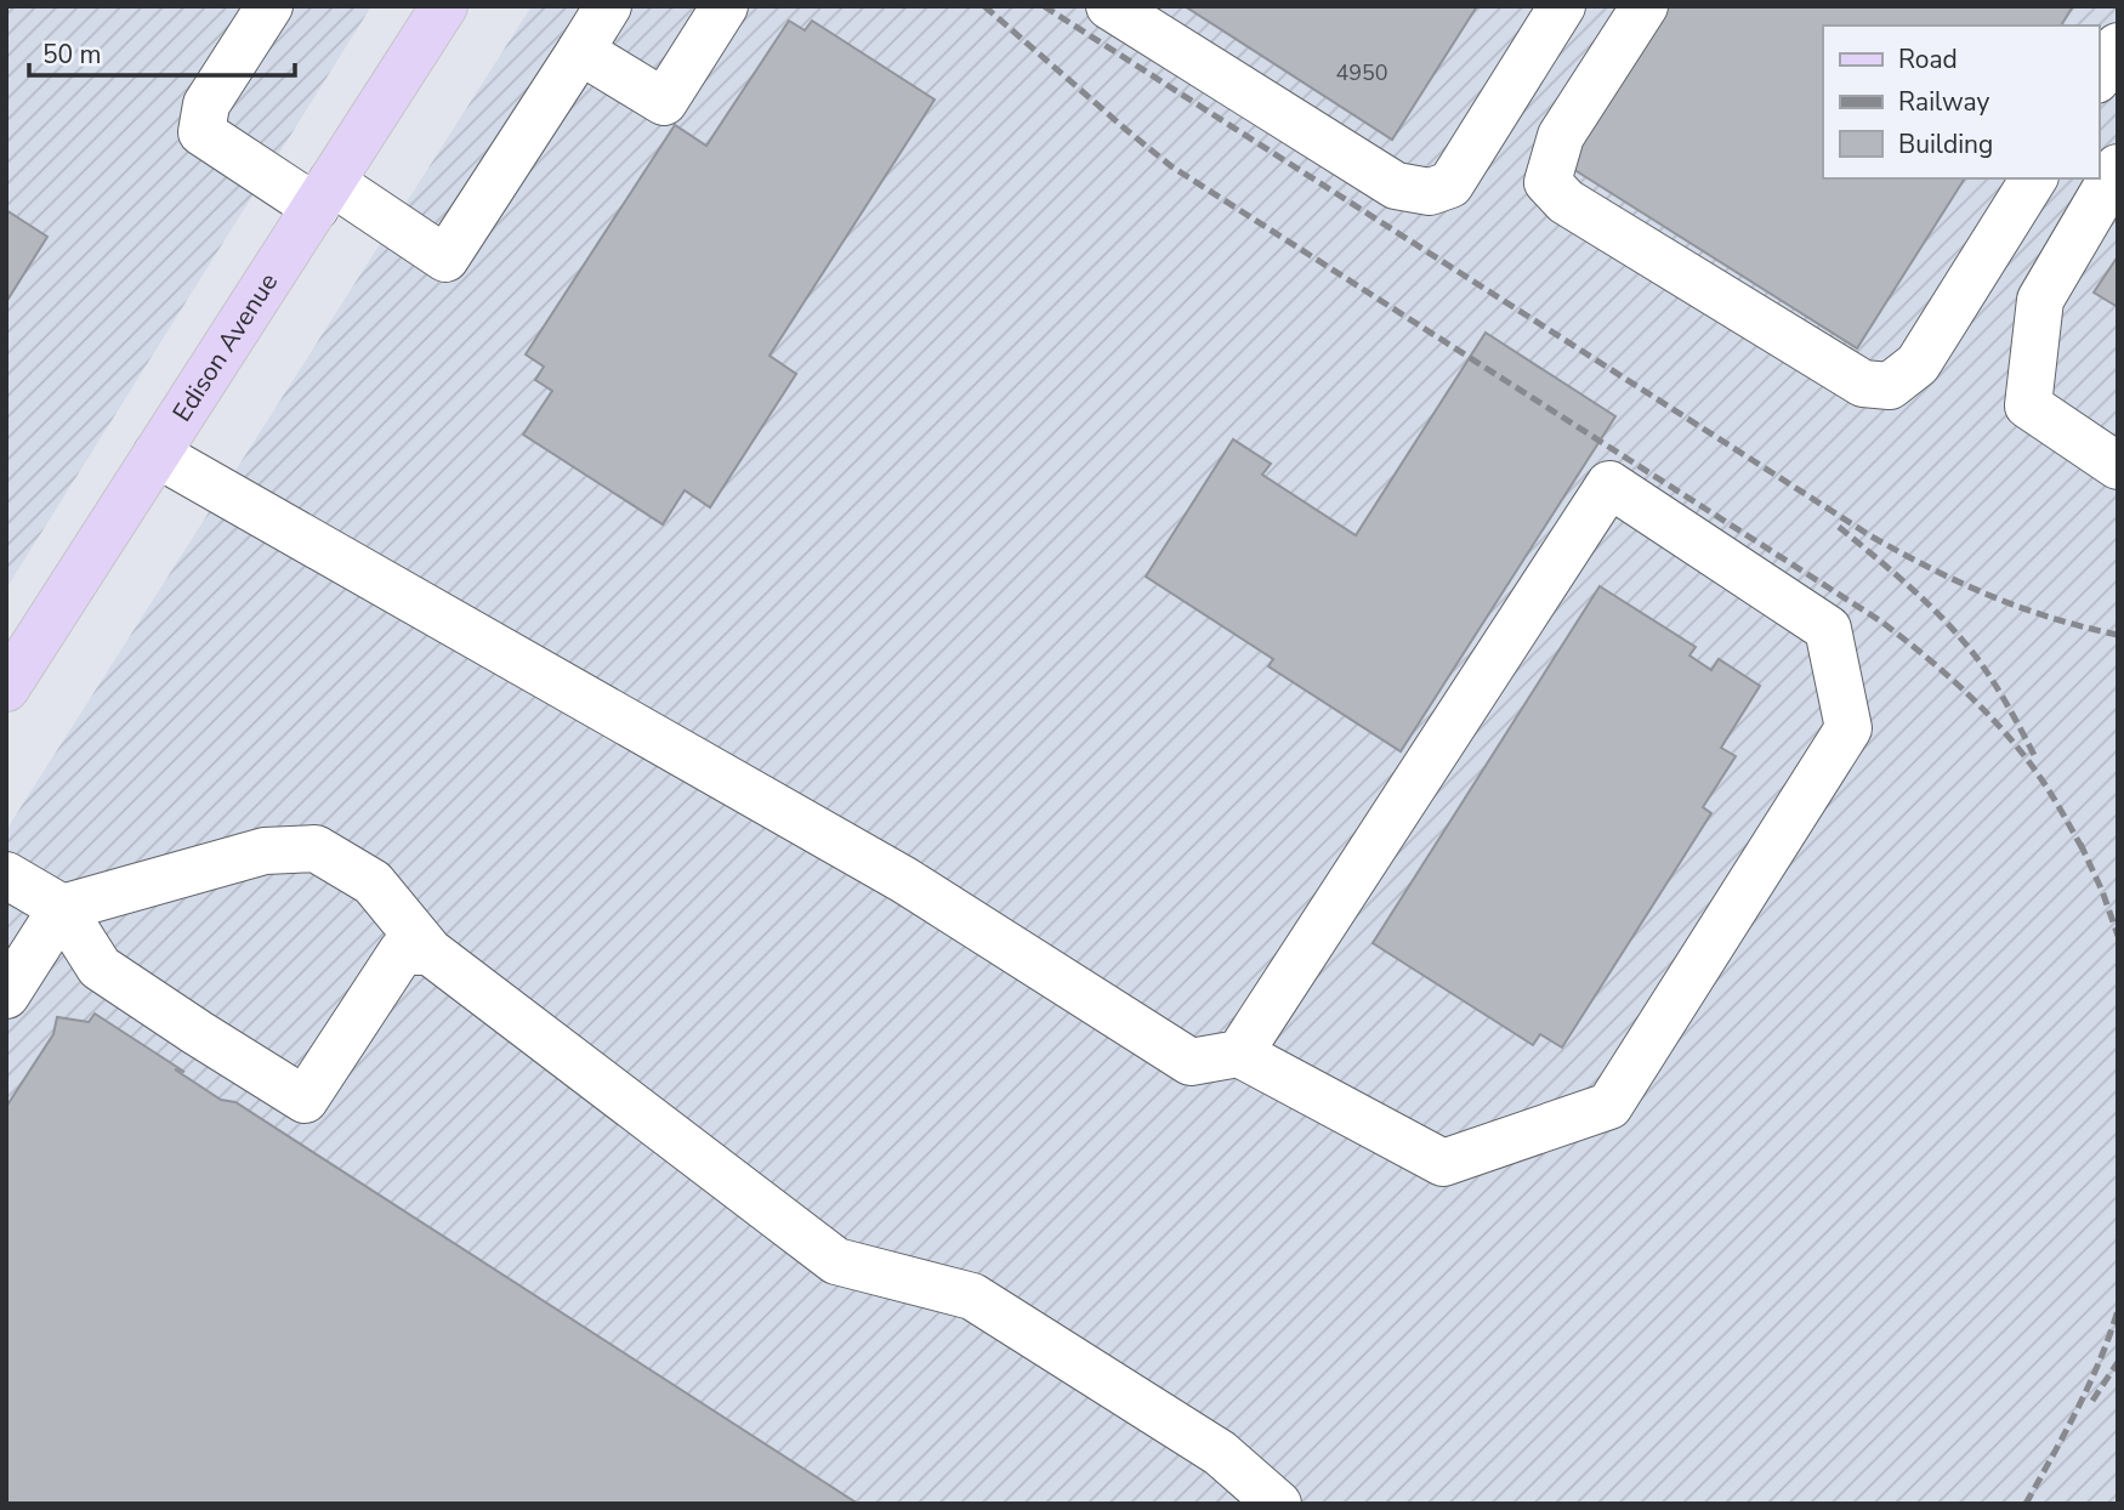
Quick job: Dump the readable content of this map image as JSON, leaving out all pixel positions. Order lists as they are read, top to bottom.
{
  "streets": {
    "main road": ["Edison Avenue"]
  },
  "house_numbers": ["4950"],
  "legend": ["Road", "Railway", "Building"],
  "scale_bar": "50 m"
}
